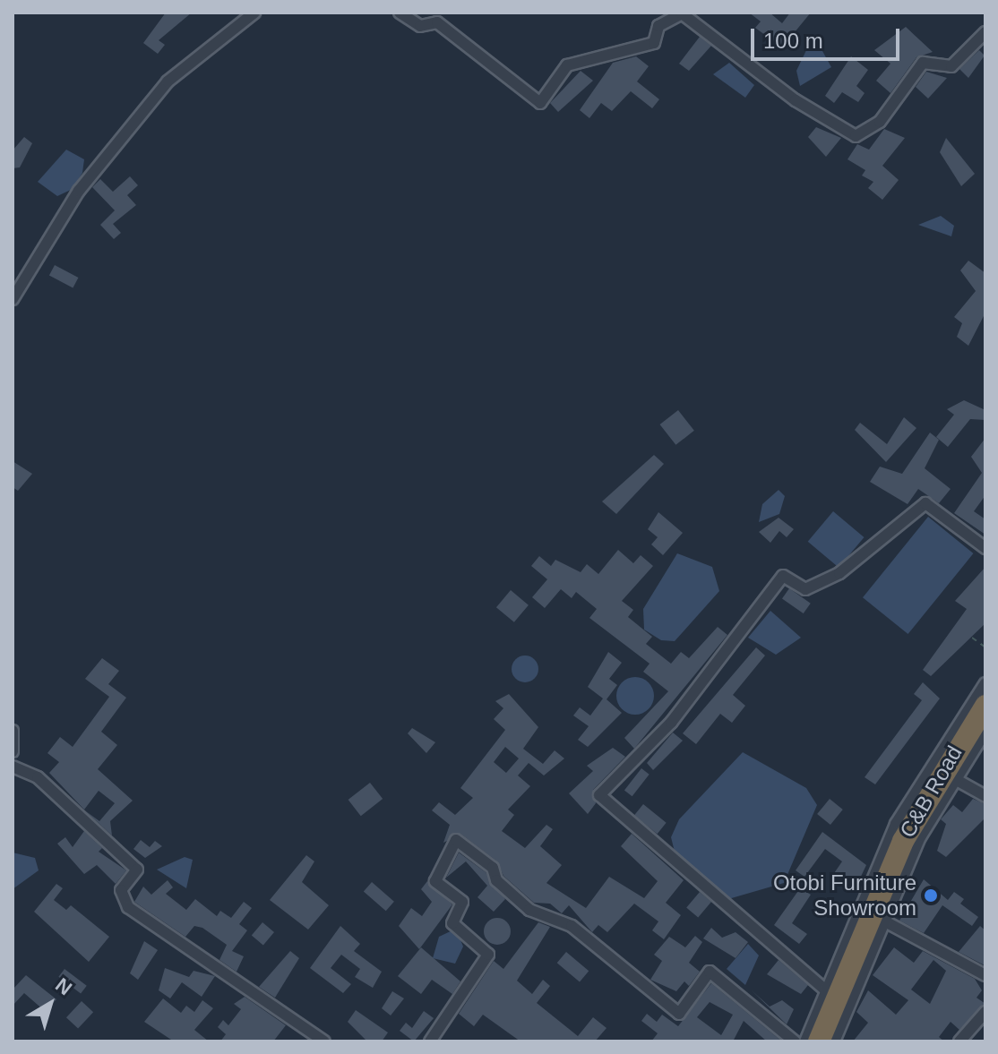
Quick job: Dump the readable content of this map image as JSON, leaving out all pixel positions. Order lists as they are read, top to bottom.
{
  "streets": {
    "highway": ["C&B Road"]
  },
  "places": ["Otobi Furniture Showroom"],
  "scale_bar": "100 m",
  "north": "top right"
}
